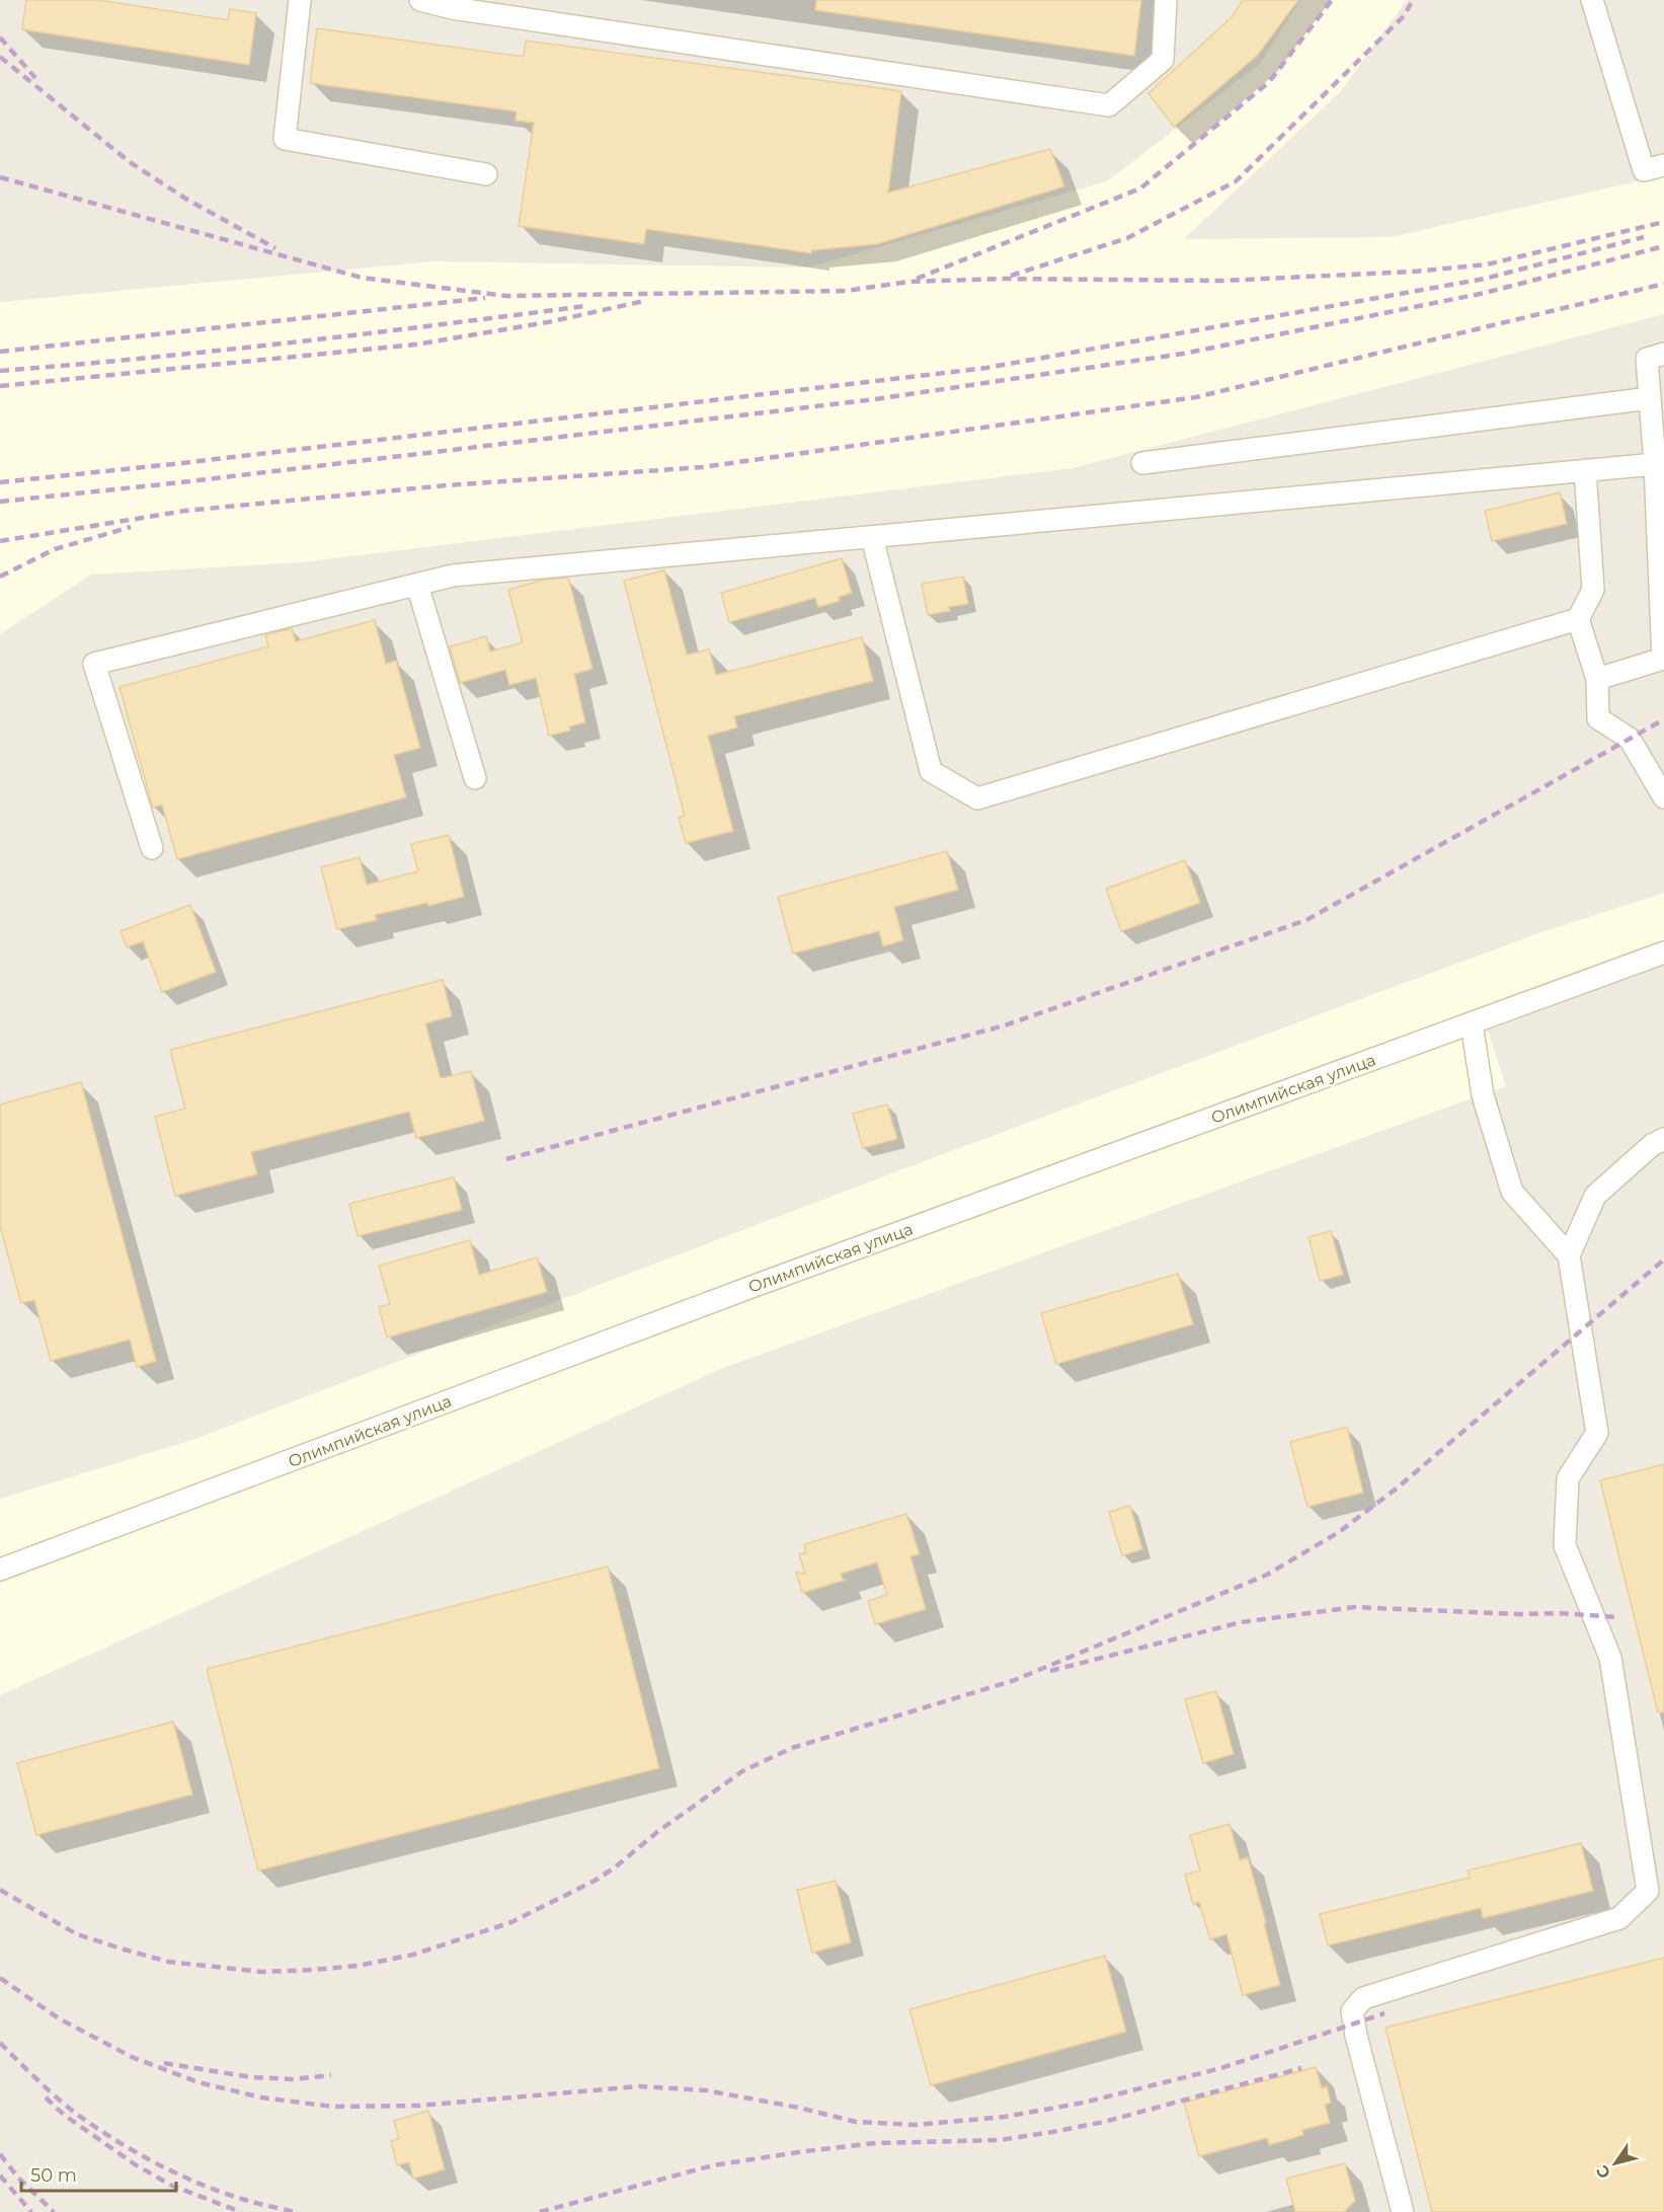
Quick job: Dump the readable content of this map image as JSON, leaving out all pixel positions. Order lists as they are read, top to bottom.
{
  "streets": {
    "street": ["Олимпийская улица"]
  },
  "scale_bar": "50 m",
  "north": "bottom left"
}
